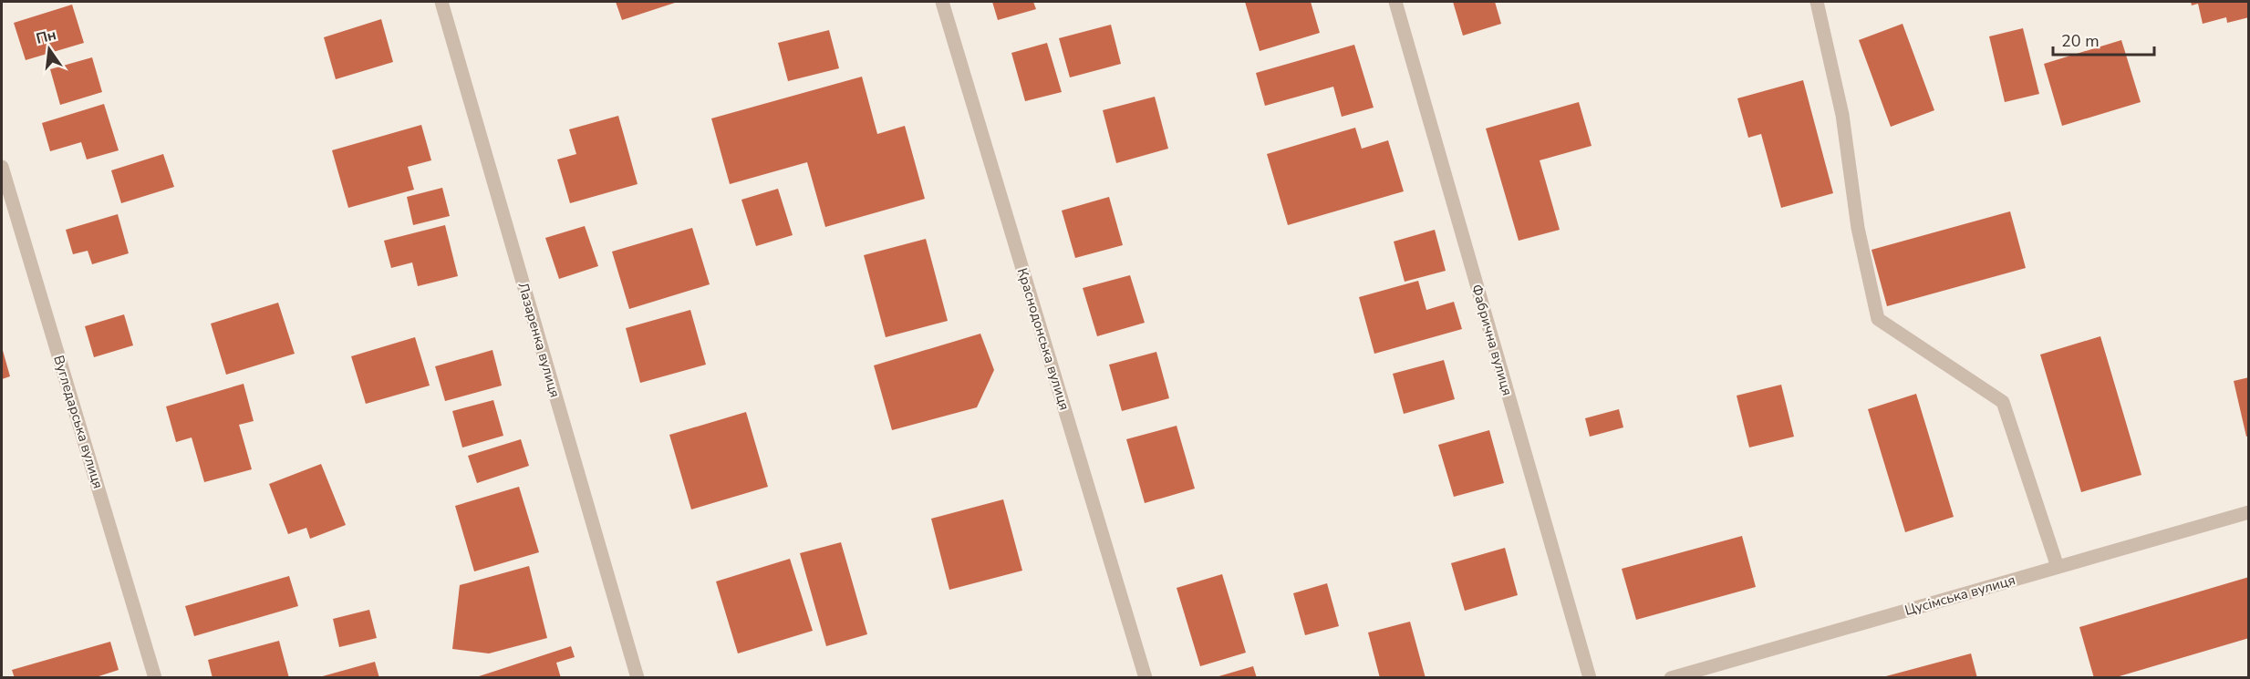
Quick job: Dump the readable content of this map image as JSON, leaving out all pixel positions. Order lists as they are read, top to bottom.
{
  "streets": {
    "street": [
      "Краснодонська вулиця",
      "Лазаренка вулиця",
      "Фабрична вулиця",
      "Вугледарська вулиця",
      "Цусімська вулиця"
    ]
  },
  "scale_bar": "20 m",
  "north": "top"
}
